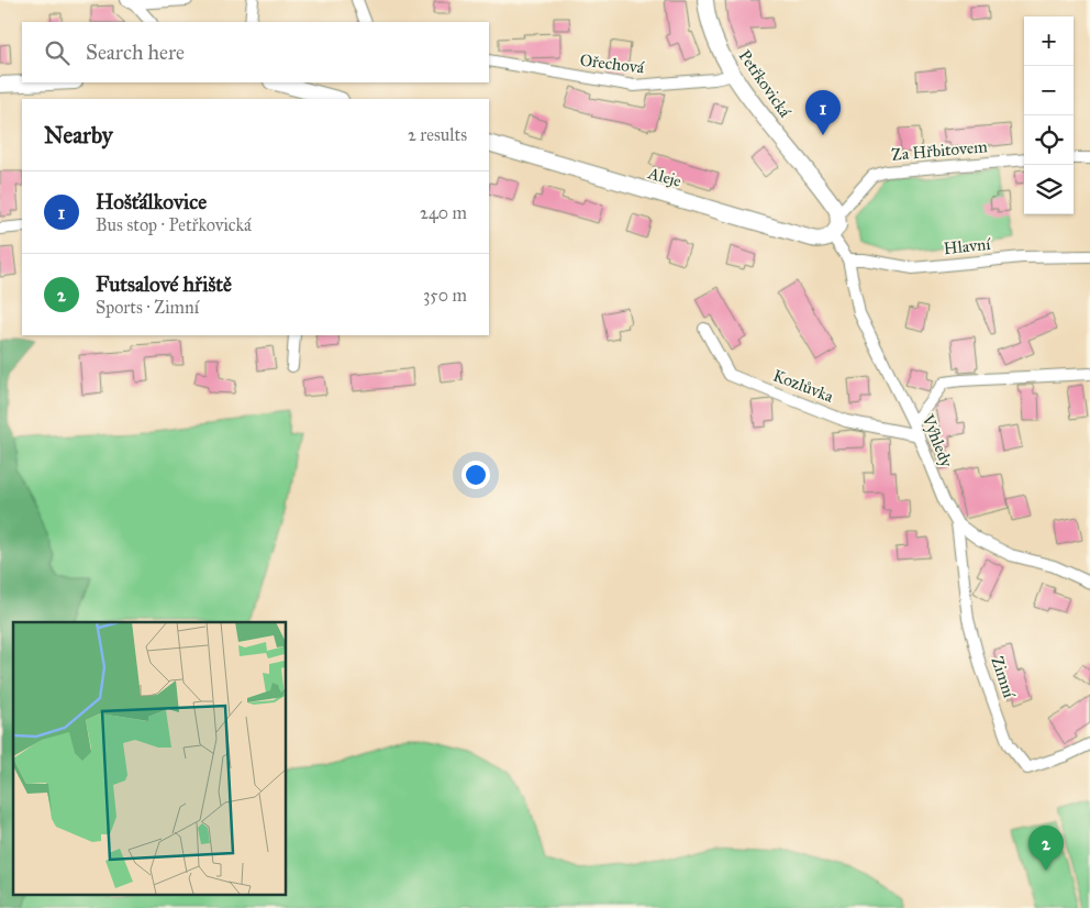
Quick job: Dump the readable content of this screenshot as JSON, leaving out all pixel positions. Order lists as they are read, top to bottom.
{
  "streets": {
    "street": [
      "Ořechová",
      "Petřkovická",
      "Za Hřbitovem",
      "Aleje",
      "Hlavní",
      "Kozlůvka",
      "Výhledy",
      "Zimní"
    ]
  },
  "crossings": [
    ["Ořechová", "Petřkovická"],
    ["Petřkovická", "Za Hřbitovem"],
    ["Aleje", "Výhledy"],
    ["Hlavní", "Výhledy"],
    ["Kozlůvka", "Výhledy"],
    ["Výhledy", "Zimní"]
  ],
  "page": {
    "map_buttons": ["+", "−"],
    "search": "Search here",
    "pins": ["1", "2"],
    "heading": ["Nearby", "2 results"],
    "list": [
      {
        "mark": "1",
        "name": "Hošťálkovice",
        "note": "Bus stop · Petřkovická",
        "value": "240 m"
      },
      {
        "mark": "2",
        "name": "Futsalové hřiště",
        "note": "Sports · Zimní",
        "value": "350 m"
      }
    ]
  }
}
